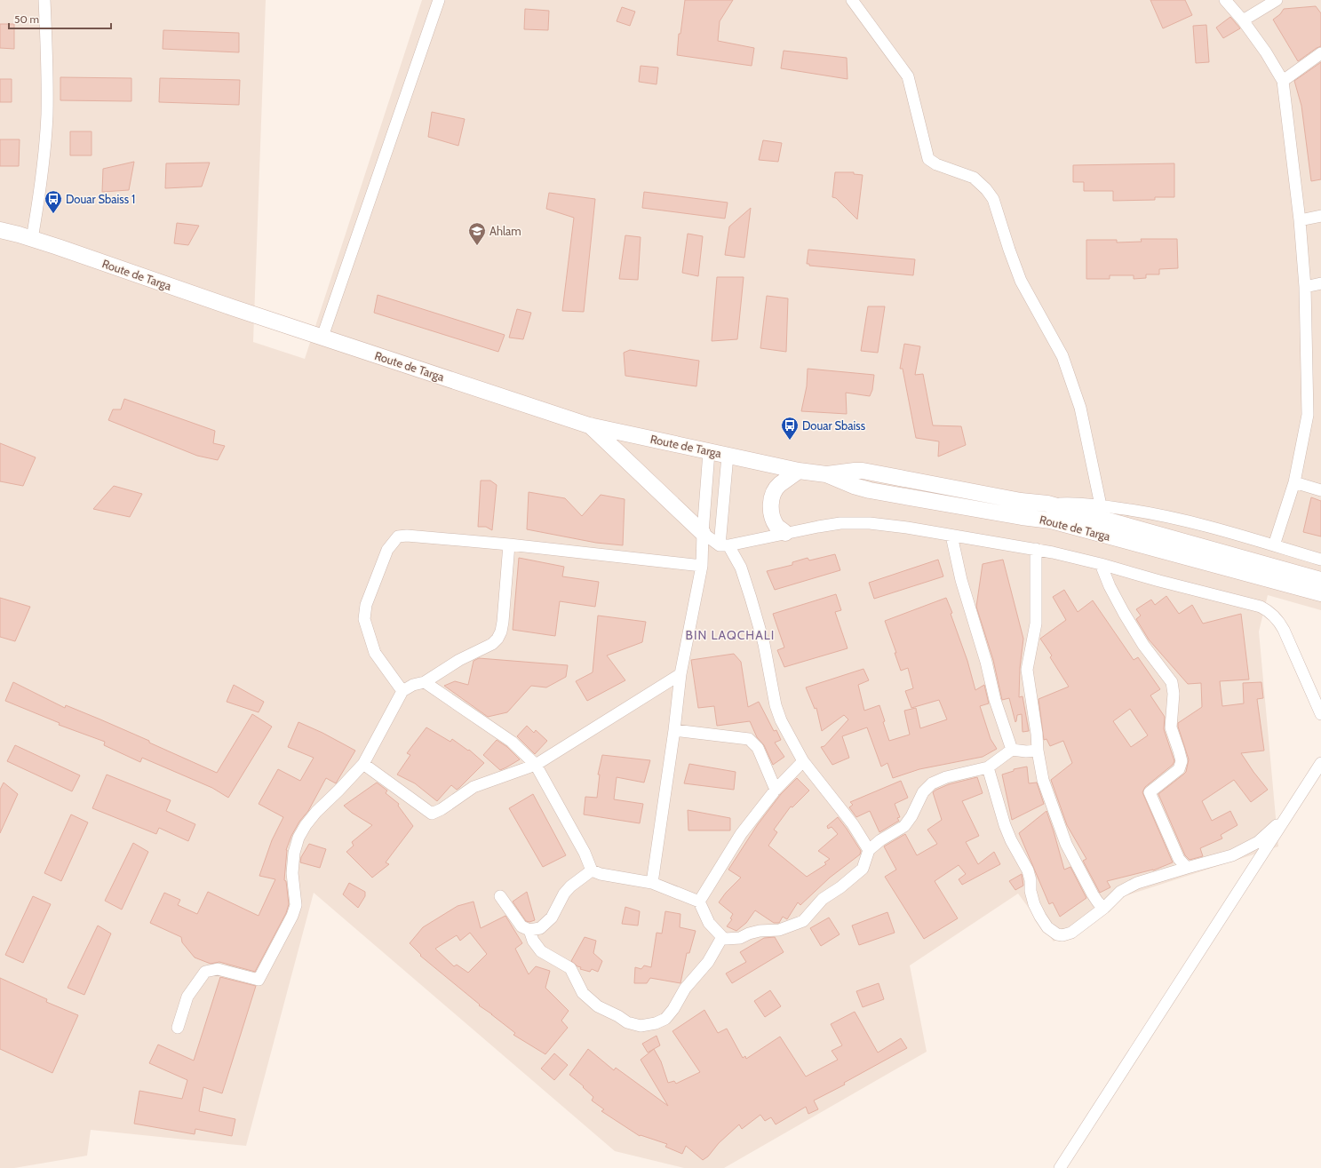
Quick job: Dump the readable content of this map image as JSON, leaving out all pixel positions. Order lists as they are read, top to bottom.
{
  "streets": {
    "main road": ["Route de Targa"]
  },
  "districts": ["BIN LAQCHALI"],
  "places": {
    "bus stop": ["Douar Sbaiss 1", "Douar Sbaiss"],
    "school or university": ["Ahlam"]
  },
  "scale_bar": "50 m"
}
